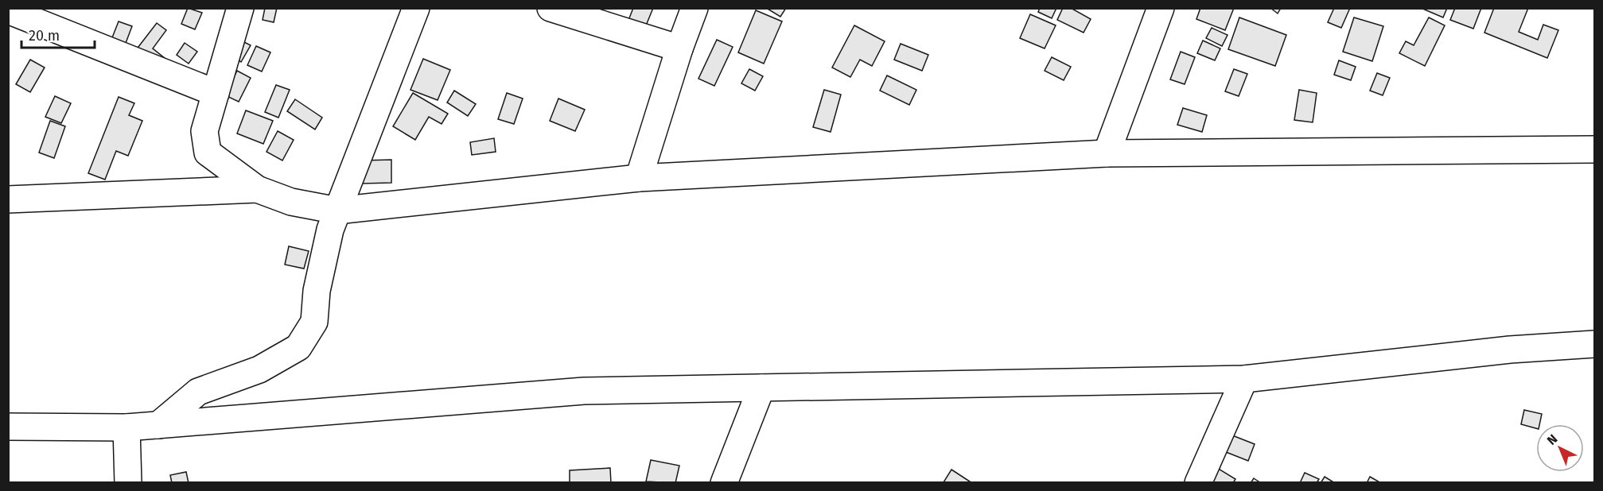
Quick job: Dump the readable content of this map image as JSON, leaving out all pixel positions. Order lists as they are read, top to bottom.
{
  "scale_bar": "20 m",
  "north": "top left"
}
